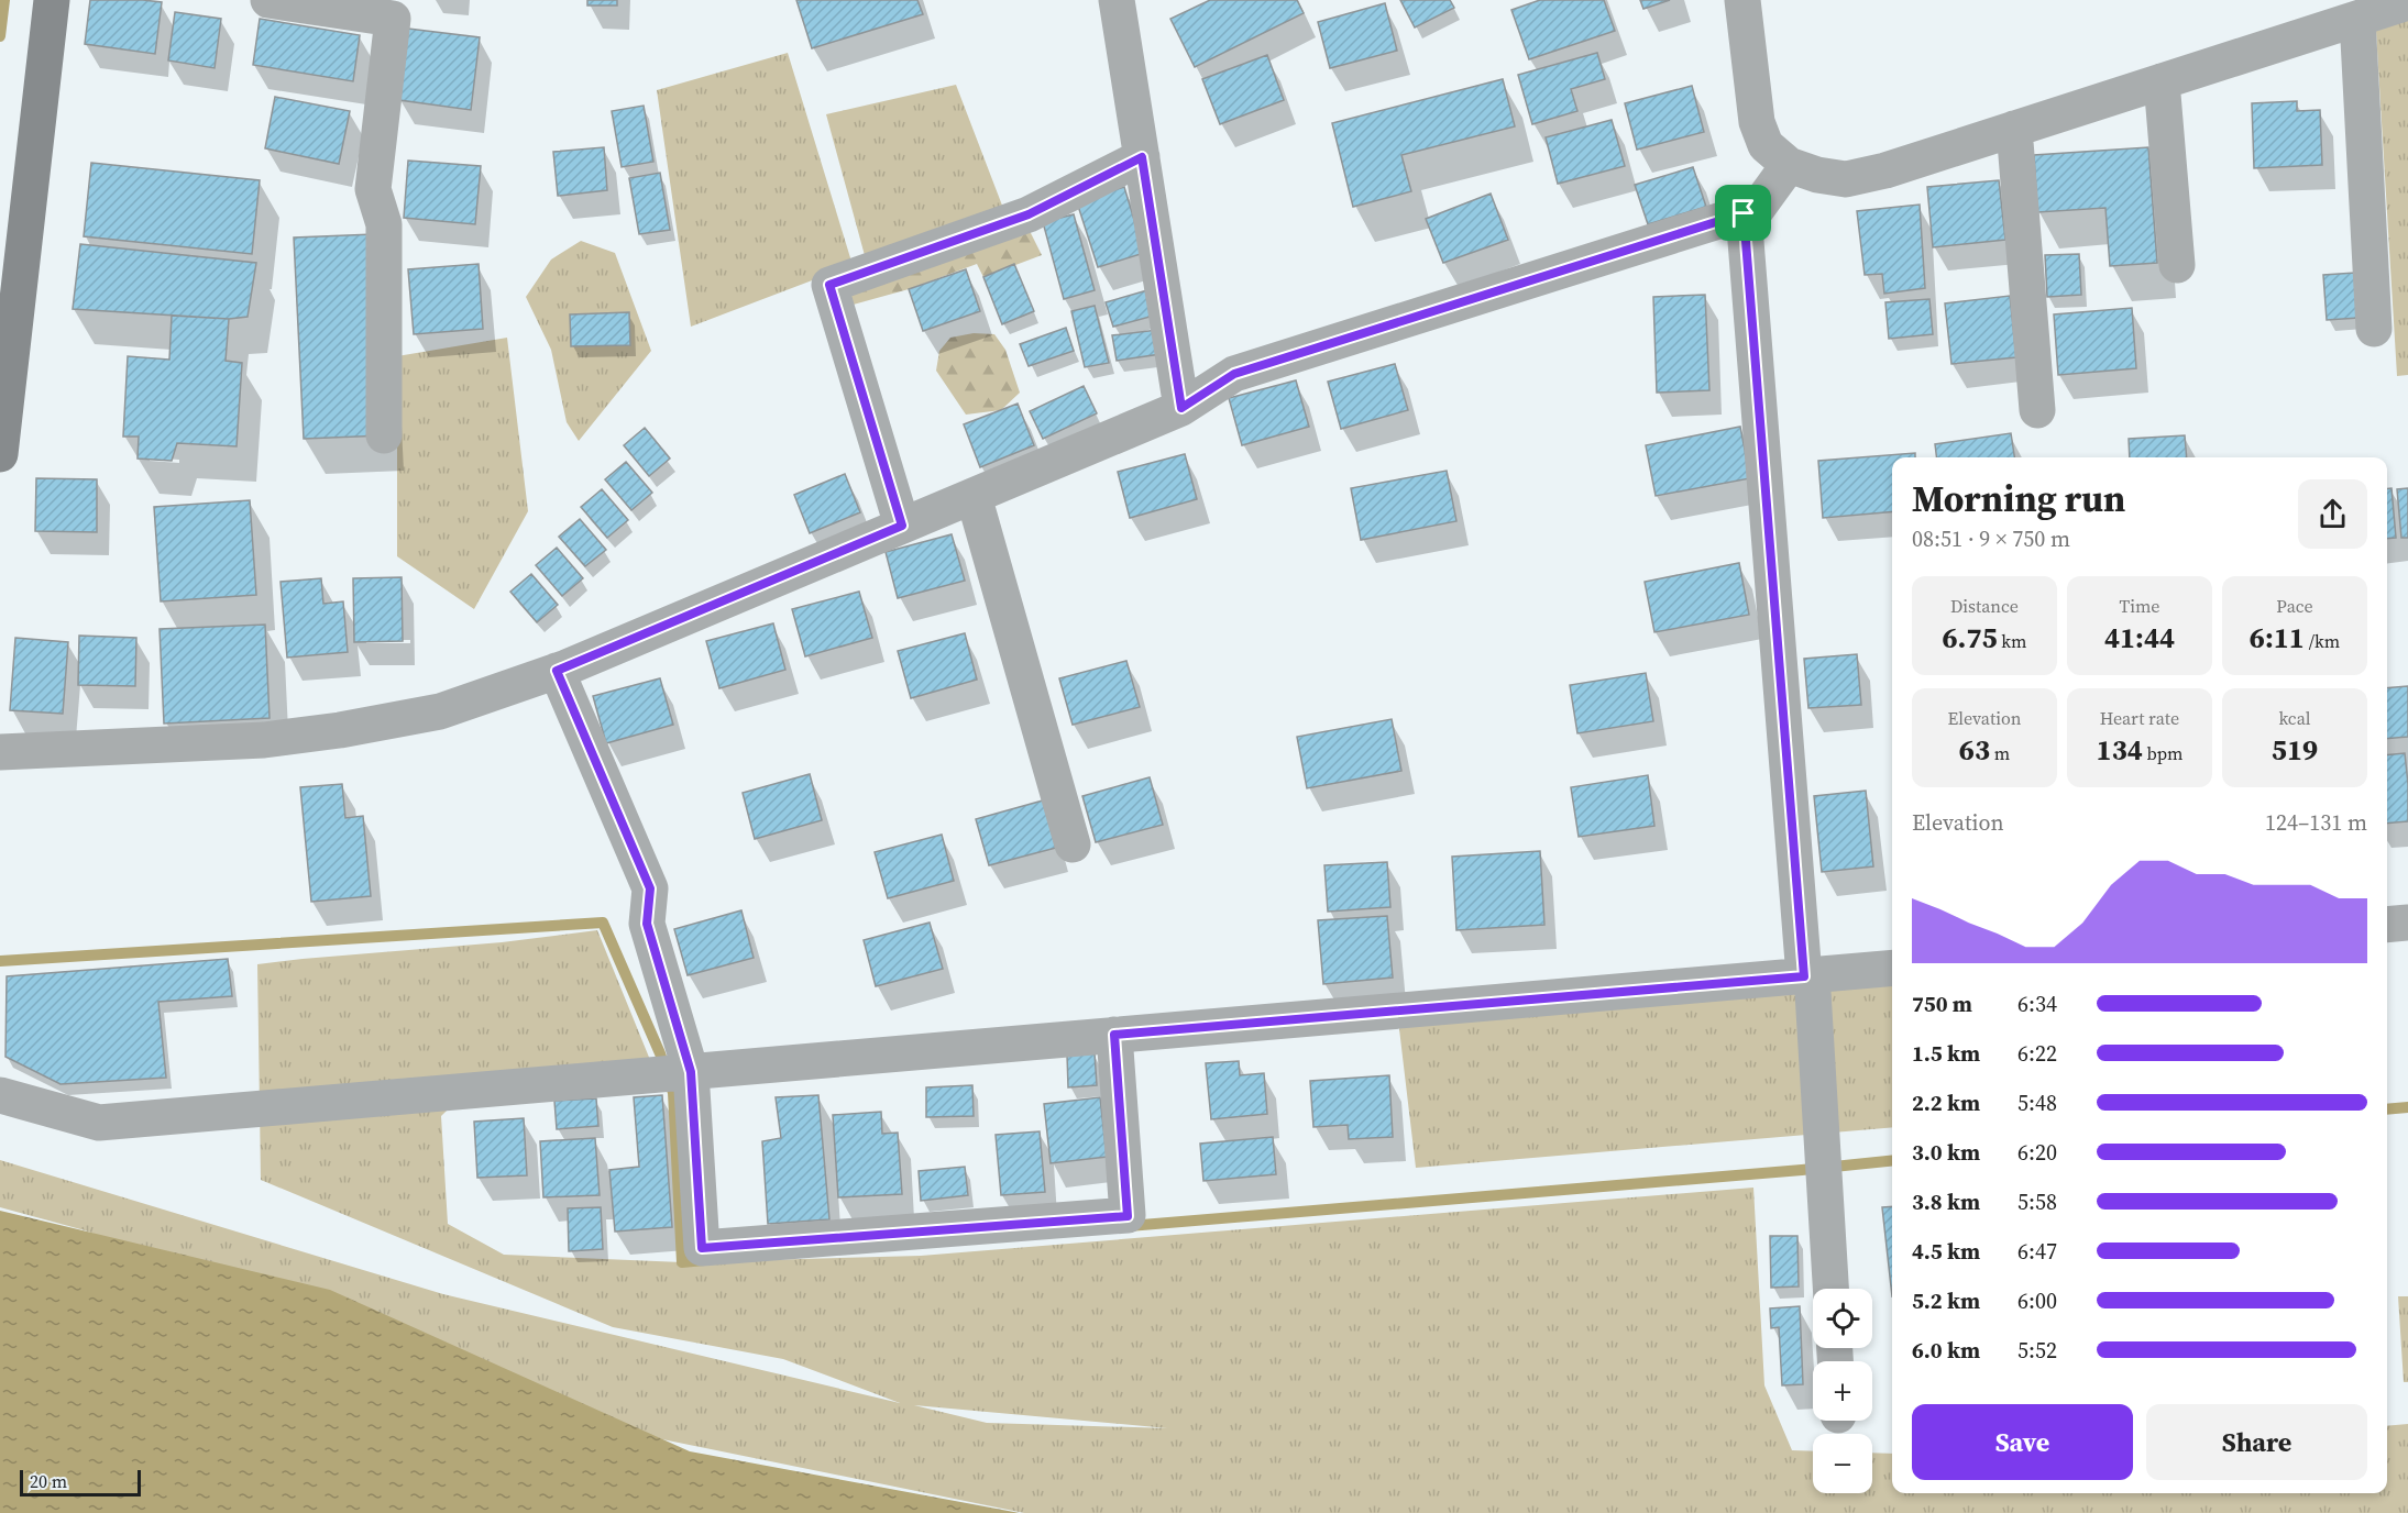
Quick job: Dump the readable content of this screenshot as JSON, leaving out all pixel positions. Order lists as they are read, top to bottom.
{
  "scale_bar": "20 m",
  "page": {
    "heading": ["Morning run", "08:51 · 9 × 750 m"],
    "stats": [
      ["Distance", "6.75 km"],
      ["Time", "41:44"],
      ["Pace", "6:11 /km"],
      ["Elevation", "63 m"],
      ["Heart rate", "134 bpm"],
      ["kcal", "519"]
    ],
    "chart": ["Elevation", "124–131 m"],
    "list": [
      {
        "name": "750 m",
        "note": "6:34"
      },
      {
        "name": "1.5 km",
        "note": "6:22"
      },
      {
        "name": "2.2 km",
        "note": "5:48"
      },
      {
        "name": "3.0 km",
        "note": "6:20"
      },
      {
        "name": "3.8 km",
        "note": "5:58"
      },
      {
        "name": "4.5 km",
        "note": "6:47"
      },
      {
        "name": "5.2 km",
        "note": "6:00"
      },
      {
        "name": "6.0 km",
        "note": "5:52"
      }
    ],
    "map_buttons": ["+", "−"],
    "buttons": ["Save", "Share"],
    "scale": "20 m"
  }
}
